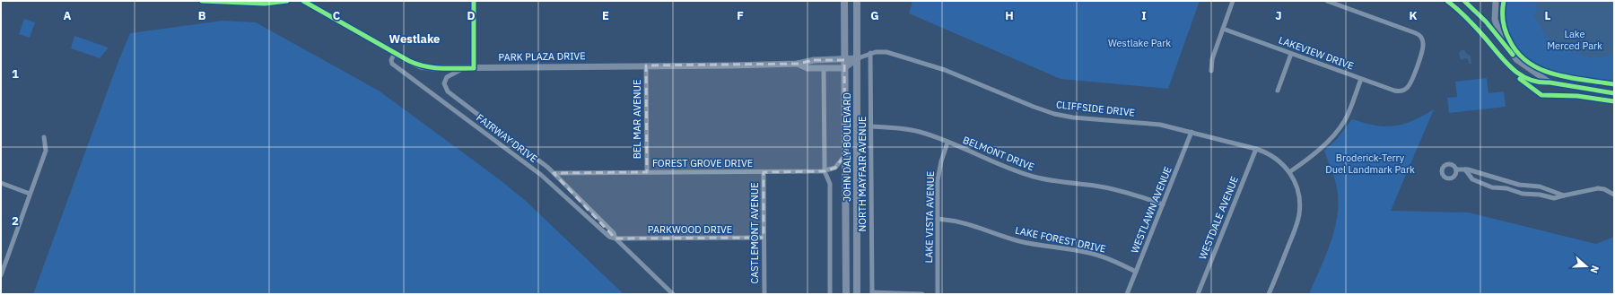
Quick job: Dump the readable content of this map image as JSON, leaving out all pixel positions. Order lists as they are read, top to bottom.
{
  "streets": {
    "main road": ["JOHN DALY BOULEVARD"],
    "street": [
      "LAKEVIEW DRIVE",
      "PARK PLAZA DRIVE",
      "CLIFFSIDE DRIVE",
      "BEL MAR AVENUE",
      "FAIRWAY DRIVE",
      "BELMONT DRIVE",
      "FOREST GROVE DRIVE",
      "NORTH MAYFAIR AVENUE",
      "WESTLAWN AVENUE",
      "LAKE VISTA AVENUE",
      "WESTDALE AVENUE",
      "PARKWOOD DRIVE",
      "CASTLEMONT AVENUE",
      "LAKE FOREST DRIVE"
    ]
  },
  "crossings": [
    ["PARK PLAZA DRIVE", "CLIFFSIDE DRIVE"],
    ["PARK PLAZA DRIVE", "BEL MAR AVENUE"],
    ["PARK PLAZA DRIVE", "FAIRWAY DRIVE"],
    ["PARK PLAZA DRIVE", "JOHN DALY BOULEVARD"],
    ["CLIFFSIDE DRIVE", "JOHN DALY BOULEVARD"],
    ["CLIFFSIDE DRIVE", "NORTH MAYFAIR AVENUE"],
    ["CLIFFSIDE DRIVE", "WESTLAWN AVENUE"],
    ["CLIFFSIDE DRIVE", "WESTDALE AVENUE"],
    ["BEL MAR AVENUE", "FOREST GROVE DRIVE"],
    ["FAIRWAY DRIVE", "FOREST GROVE DRIVE"],
    ["FAIRWAY DRIVE", "PARKWOOD DRIVE"],
    ["JOHN DALY BOULEVARD", "FOREST GROVE DRIVE"],
    ["BELMONT DRIVE", "NORTH MAYFAIR AVENUE"],
    ["BELMONT DRIVE", "WESTLAWN AVENUE"],
    ["BELMONT DRIVE", "LAKE VISTA AVENUE"],
    ["FOREST GROVE DRIVE", "CASTLEMONT AVENUE"],
    ["WESTLAWN AVENUE", "LAKE FOREST DRIVE"],
    ["LAKE VISTA AVENUE", "LAKE FOREST DRIVE"],
    ["PARKWOOD DRIVE", "CASTLEMONT AVENUE"]
  ],
  "districts": ["Westlake"],
  "parks": ["Lake Merced Park", "Westlake Park", "Broderick-Terry Duel Landmark Park"],
  "north": "right",
  "grid": {
    "columns": [
      "A",
      "B",
      "C",
      "D",
      "E",
      "F",
      "G",
      "H",
      "I",
      "J",
      "K",
      "L"
    ],
    "rows": ["1", "2"]
  }
}
